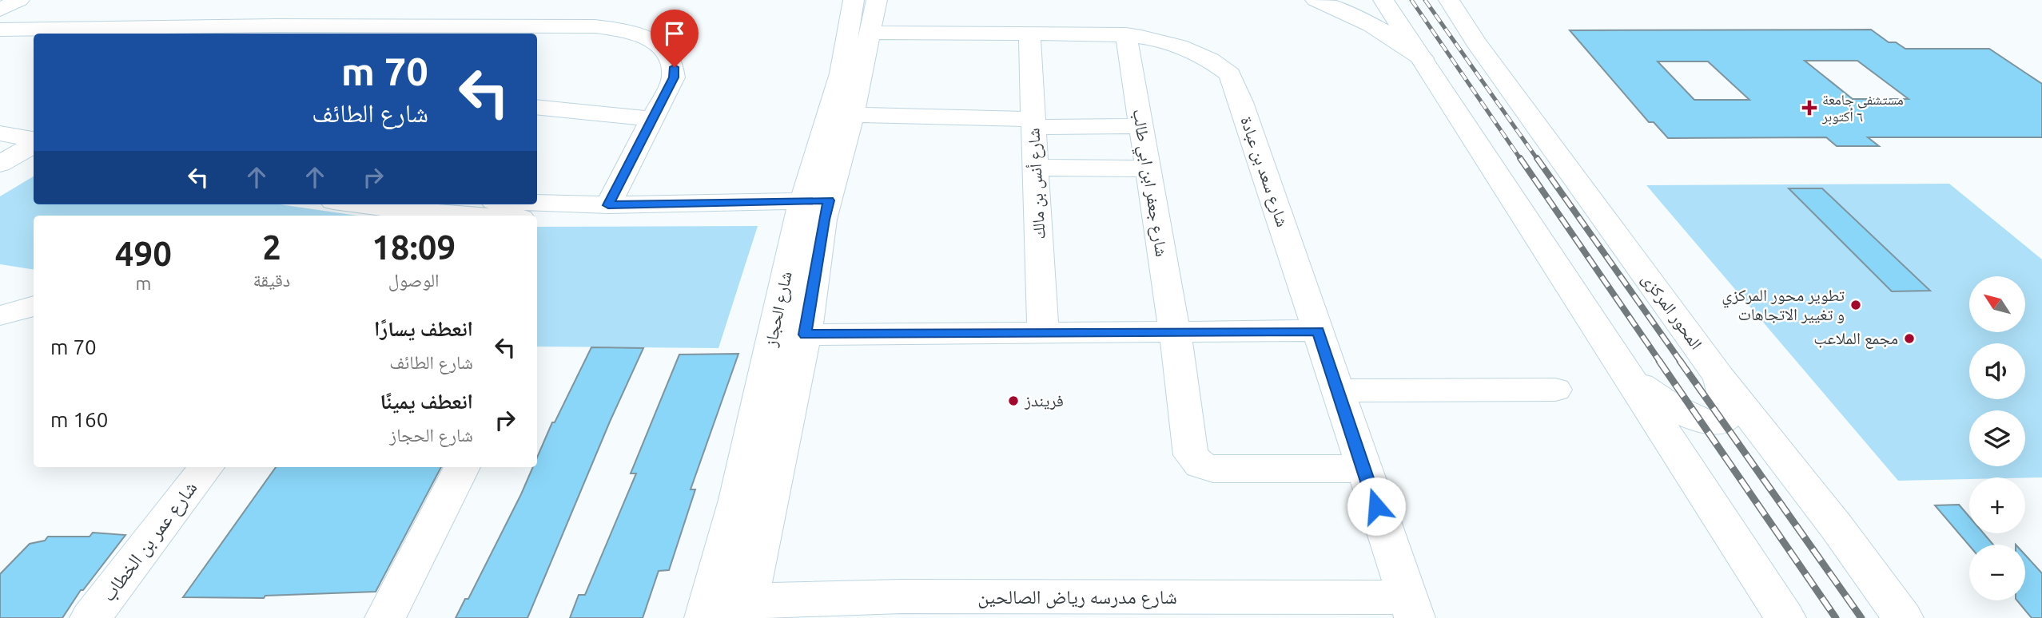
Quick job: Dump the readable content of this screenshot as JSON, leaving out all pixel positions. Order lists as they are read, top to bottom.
{
  "streets": {
    "street": [
      "شارع سعد بن عبادة",
      "شارع جعفر ابن ابي طالب",
      "شارع أنس بن مالك",
      "شارع الحجاز",
      "المحور المركزى",
      "شارع عمر بن الخطاب",
      "شارع مدرسه رياض الصالحين"
    ]
  },
  "crossings": [
    ["شارع سعد بن عبادة", "شارع جعفر ابن ابي طالب"],
    ["شارع سعد بن عبادة", "شارع أنس بن مالك"],
    ["شارع سعد بن عبادة", "شارع الحجاز"],
    ["شارع سعد بن عبادة", "شارع مدرسه رياض الصالحين"],
    ["شارع الحجاز", "شارع مدرسه رياض الصالحين"]
  ],
  "places": {
    "health": ["مستشفى جامعة ٦ أكتوبر"],
    "other": ["تطوير محور المركزي و تغيير الاتجاهات", "مجمع الملاعب", "فريندز"]
  },
  "north": "top left",
  "page": {
    "turn": ["70 m", "شارع الطائف"],
    "eta": [
      "18:09",
      "الوصول",
      "2",
      "دقيقة",
      "490",
      "m"
    ],
    "map_buttons": ["+", "−"],
    "list": [
      {
        "name": "انعطف يسارًا",
        "note": "شارع الطائف",
        "value": "70 m"
      },
      {
        "name": "انعطف يمينًا",
        "note": "شارع الحجاز",
        "value": "160 m"
      }
    ]
  }
}
